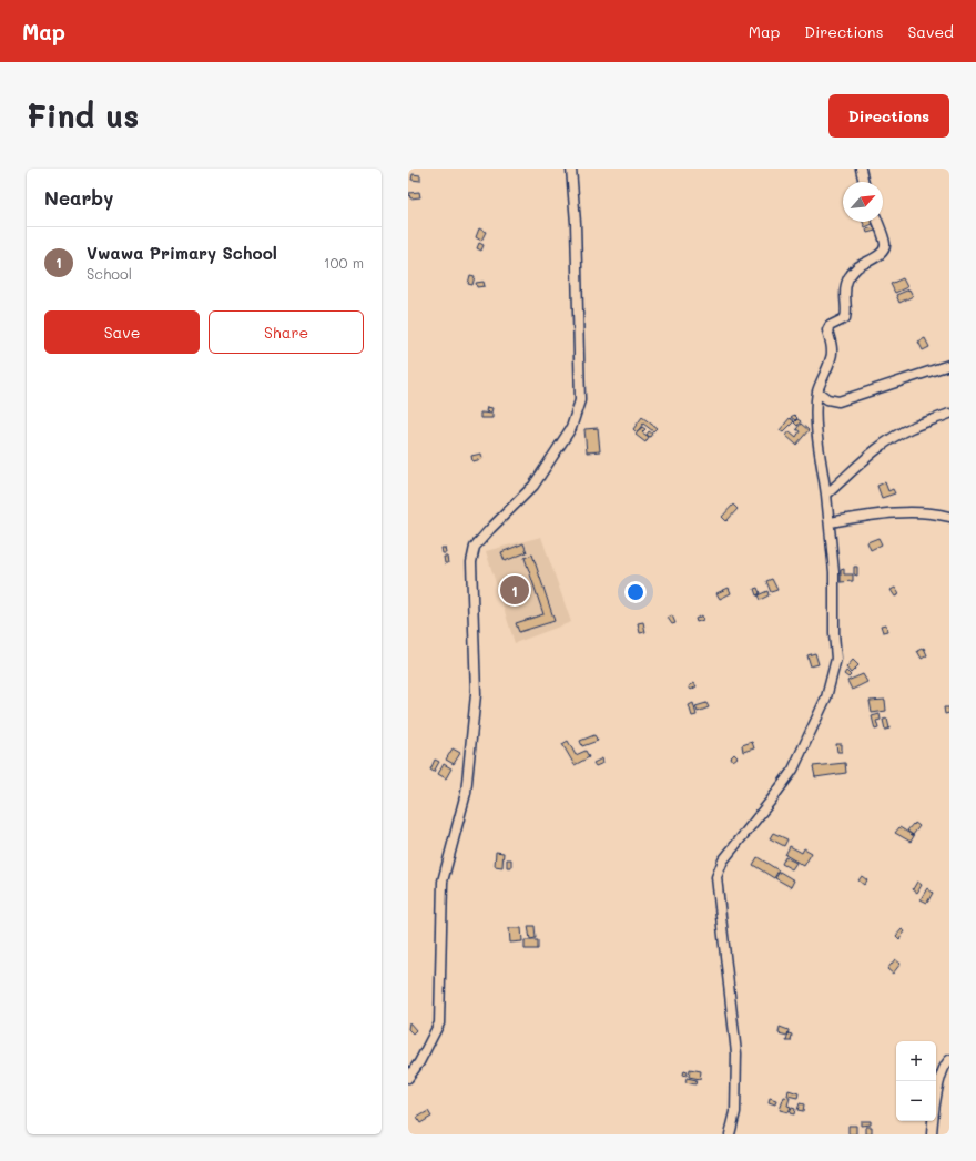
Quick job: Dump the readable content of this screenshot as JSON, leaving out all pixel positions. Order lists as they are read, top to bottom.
{
  "north": "top right",
  "page": {
    "header": "Map",
    "nav": ["Map", "Directions", "Saved"],
    "buttons": [
      "Directions",
      ["Save", "Share"]
    ],
    "title": "Find us",
    "heading": "Nearby",
    "list": [
      {
        "mark": "1",
        "name": "Vwawa Primary School",
        "note": "School",
        "value": "100 m"
      }
    ],
    "pins": "1",
    "map_buttons": ["+", "−"]
  }
}
